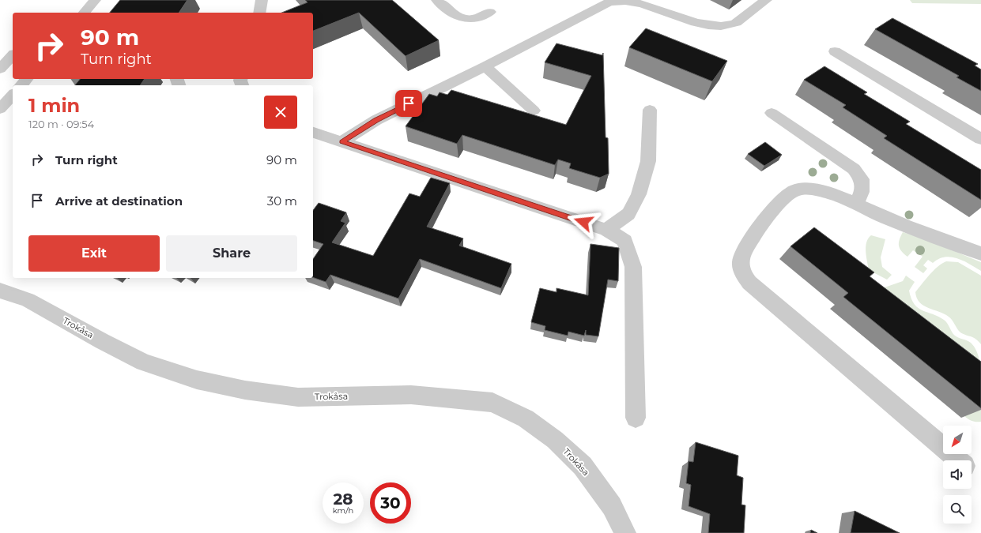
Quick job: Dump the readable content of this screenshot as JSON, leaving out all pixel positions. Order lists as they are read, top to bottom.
{
  "streets": {
    "street": ["Trokåsa"]
  },
  "north": "bottom left",
  "page": {
    "turn": ["90 m", "Turn right"],
    "heading": ["1 min", "120 m · 09:54"],
    "list": [
      {
        "name": "Turn right",
        "value": "90 m"
      },
      {
        "name": "Arrive at destination",
        "value": "30 m"
      }
    ],
    "buttons": ["Exit", "Share"],
    "speed": "28 km/h",
    "limit": "30"
  }
}
